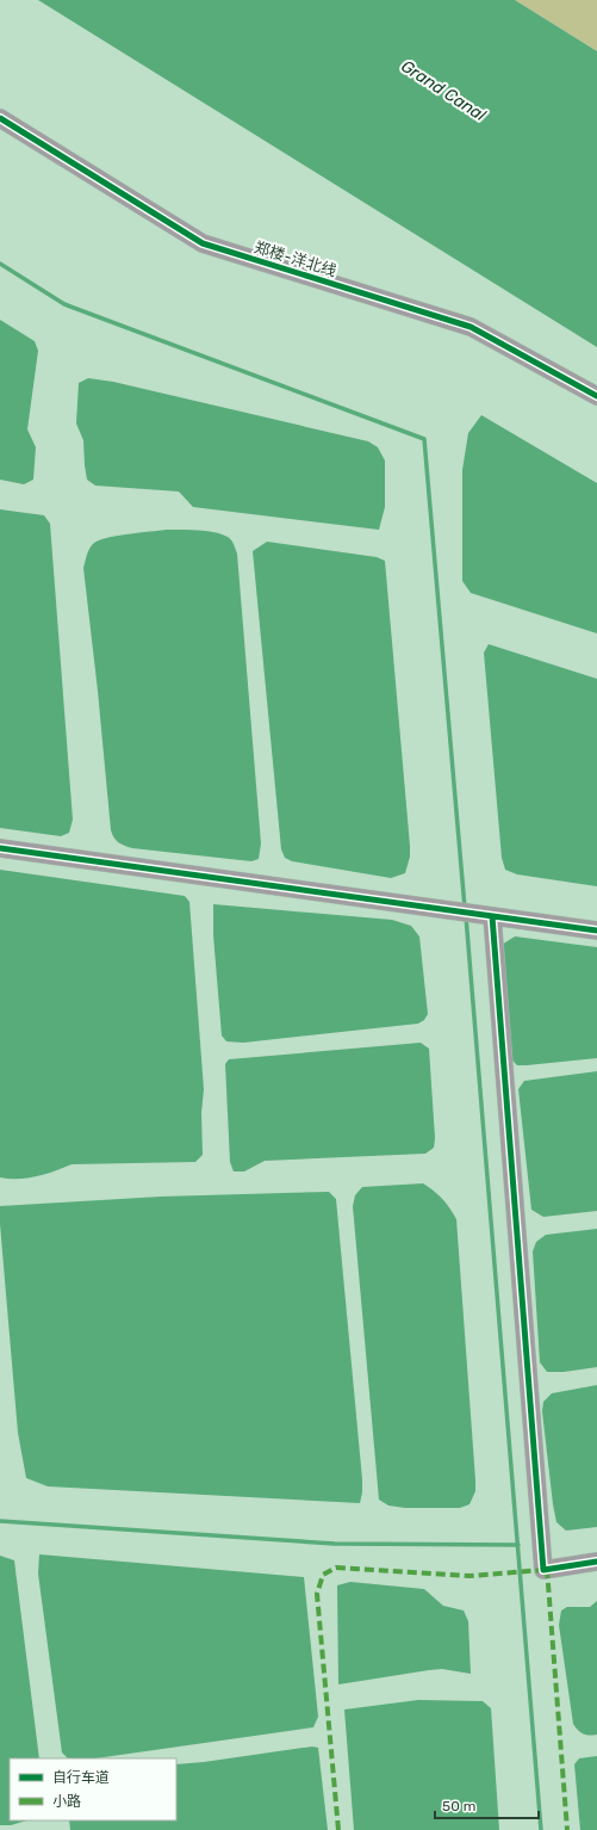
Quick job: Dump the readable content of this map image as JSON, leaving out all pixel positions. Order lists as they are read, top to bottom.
{
  "streets": {
    "street": ["郑楼-洋北线"]
  },
  "water": ["Grand Canal"],
  "legend": ["自行车道", "小路"],
  "scale_bar": "50 m"
}
